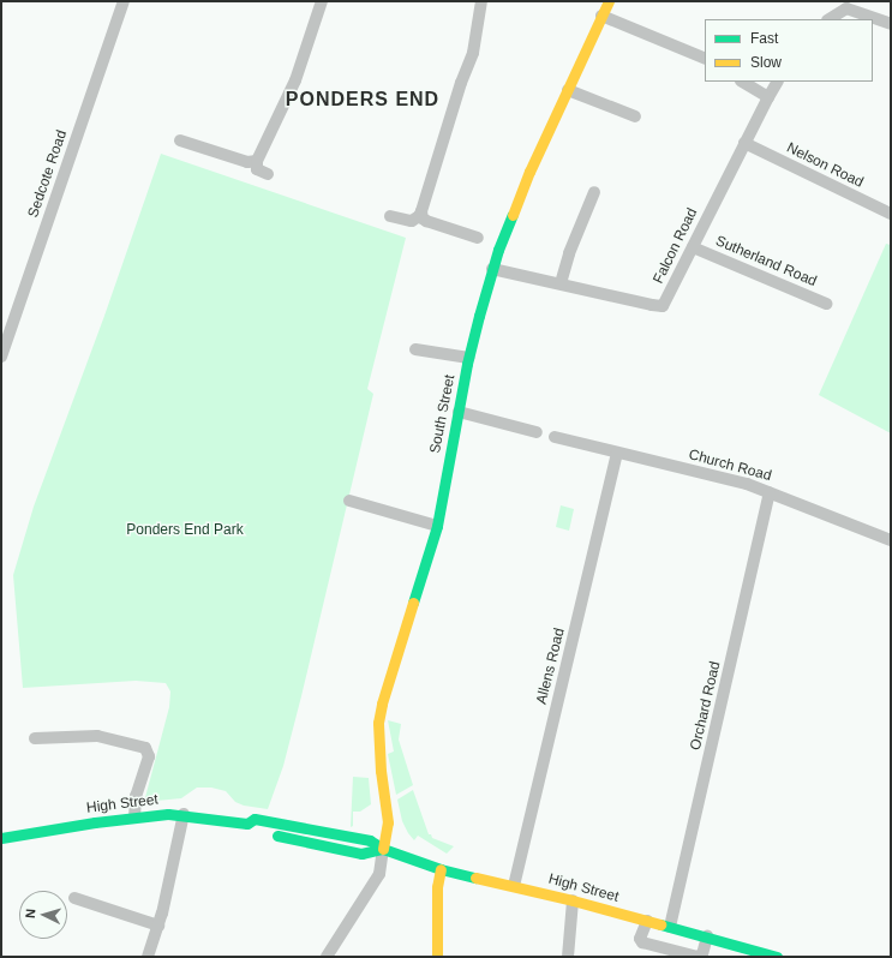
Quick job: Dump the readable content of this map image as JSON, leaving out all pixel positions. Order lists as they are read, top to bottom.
{
  "streets": {
    "street": [
      "Nelson Road",
      "Sedcote Road",
      "Falcon Road",
      "Sutherland Road",
      "South Street",
      "Church Road",
      "Allens Road",
      "Orchard Road",
      "High Street"
    ]
  },
  "crossings": [
    ["Nelson Road", "Falcon Road"],
    ["Falcon Road", "Sutherland Road"],
    ["Falcon Road", "South Street"],
    ["South Street", "High Street"],
    ["Church Road", "Allens Road"],
    ["Church Road", "Orchard Road"],
    ["Allens Road", "High Street"],
    ["Orchard Road", "High Street"]
  ],
  "districts": ["PONDERS END"],
  "parks": ["Ponders End Park"],
  "legend": ["Fast", "Slow"],
  "north": "left"
}
